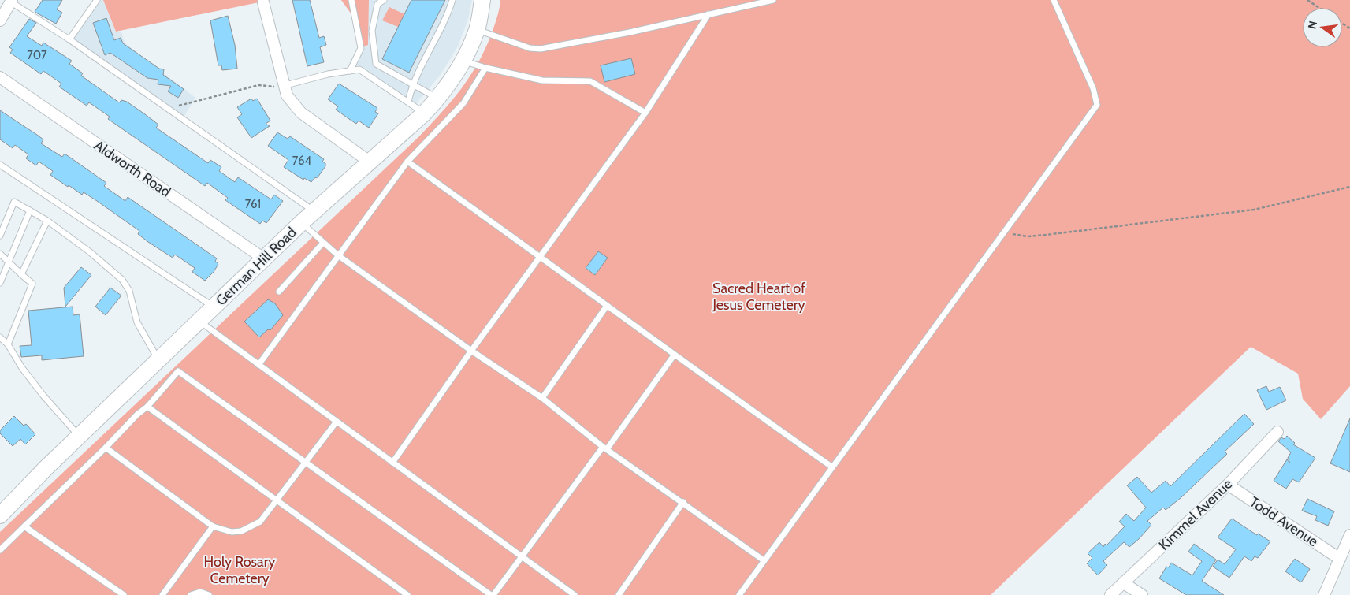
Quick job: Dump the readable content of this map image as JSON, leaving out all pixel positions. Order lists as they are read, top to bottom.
{
  "streets": {
    "street": [
      "Aldworth Road",
      "German Hill Road",
      "Kimmel Avenue",
      "Todd Avenue"
    ]
  },
  "crossings": [
    ["Aldworth Road", "German Hill Road"],
    ["Kimmel Avenue", "Todd Avenue"]
  ],
  "parks": ["Sacred Heart of Jesus Cemetery", "Holy Rosary Cemetery"],
  "house_numbers": ["707", "764", "761"],
  "north": "left"
}
